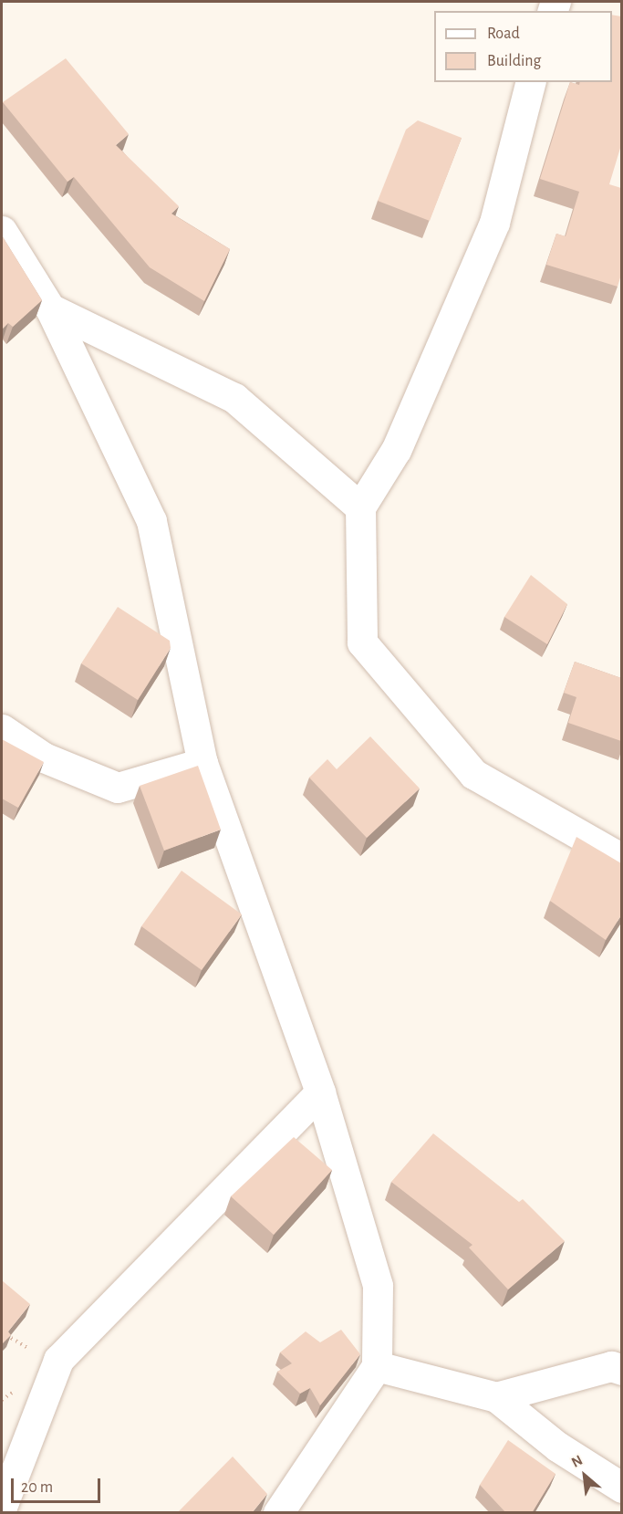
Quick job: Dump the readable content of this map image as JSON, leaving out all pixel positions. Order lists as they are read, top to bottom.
{
  "legend": ["Road", "Building"],
  "scale_bar": "20 m",
  "north": "top left"
}
